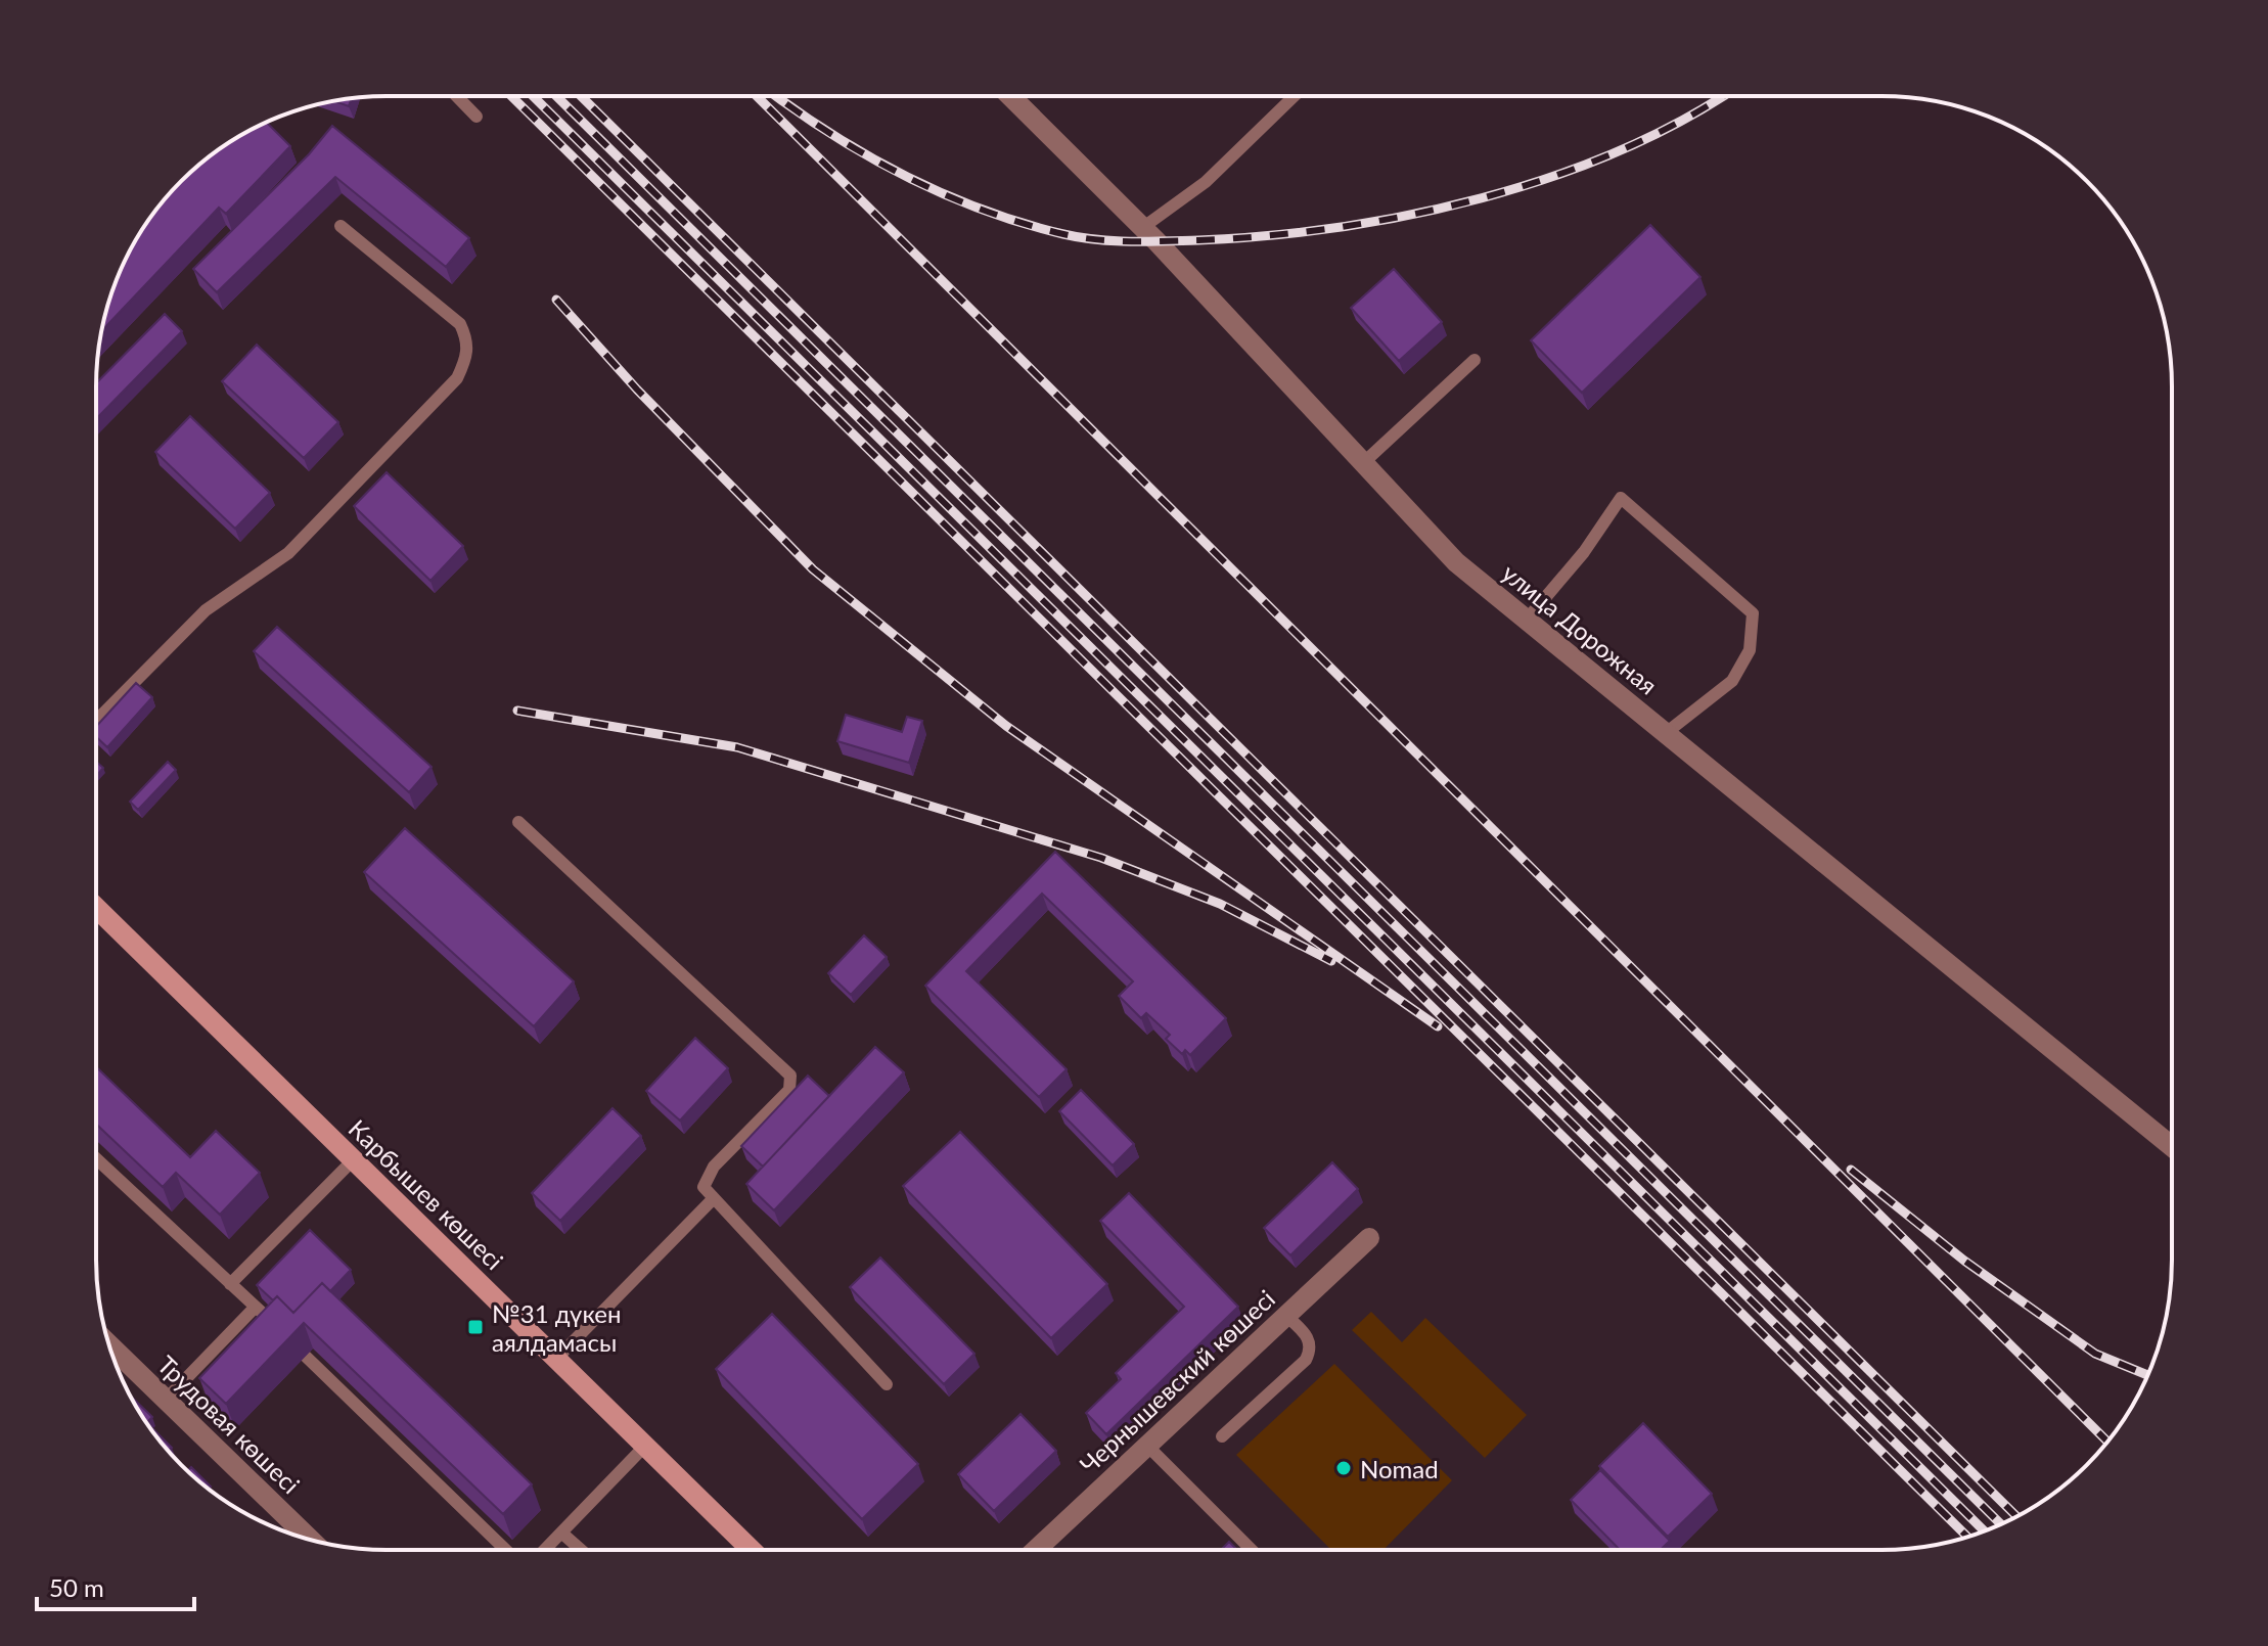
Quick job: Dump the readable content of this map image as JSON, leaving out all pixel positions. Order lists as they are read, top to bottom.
{
  "streets": {
    "main road": ["Карбышев көшесі"],
    "street": ["улица Дорожная", "Чернышевский көшесі", "Трудовая көшесі"]
  },
  "places": {
    "transit": ["№31 дүкен аялдамасы"],
    "other": ["Nomad"]
  },
  "scale_bar": "50 m"
}
